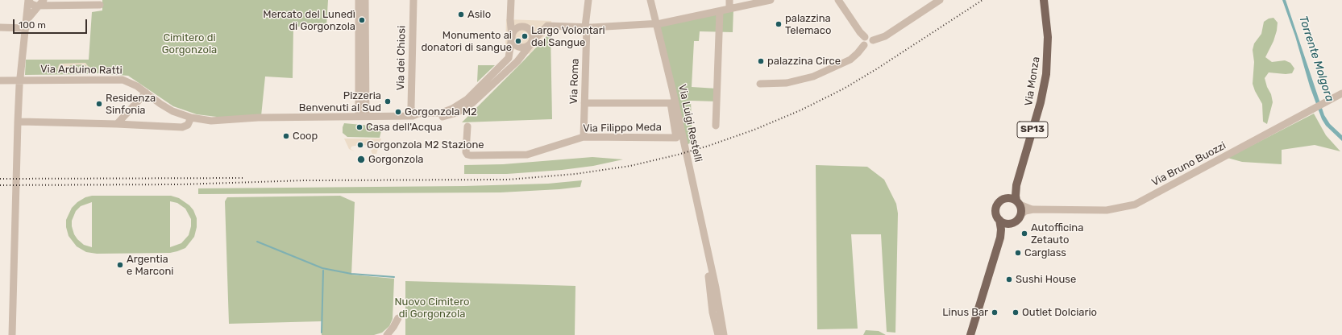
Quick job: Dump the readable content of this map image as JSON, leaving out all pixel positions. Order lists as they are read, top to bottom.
{
  "streets": {
    "main road": ["Via Monza", "SP13"],
    "street": [
      "Via dei Chiosi",
      "Via Arduino Ratti",
      "Via Roma",
      "Via Luigi Restelli",
      "Via Filippo Meda",
      "Via Bruno Buozzi"
    ]
  },
  "crossings": [
    ["Via dei Chiosi", "Via Arduino Ratti"],
    ["Via Roma", "Via Filippo Meda"],
    ["Via Monza", "Via Bruno Buozzi"]
  ],
  "water": ["Torrente Molgora"],
  "parks": ["Cimitero di Gorgonzola", "Nuovo Cimitero di Gorgonzola"],
  "places": [
    "Asilo",
    "Mercato del Lunedì di Gorgonzola",
    "palazzina Telemaco",
    "Largo Volontari del Sangue",
    "Monumento ai donatori di sangue",
    "palazzina Circe",
    "Pizzeria Benvenuti al Sud",
    "Residenza Sinfonia",
    "Gorgonzola M2",
    "Casa dell'Acqua",
    "Coop",
    "Gorgonzola M2 Stazione",
    "Gorgonzola",
    "Autofficina Zetauto",
    "Carglass",
    "Argentia e Marconi",
    "Sushi House",
    "Linus Bar",
    "Outlet Dolciario"
  ],
  "scale_bar": "100 m"
}
